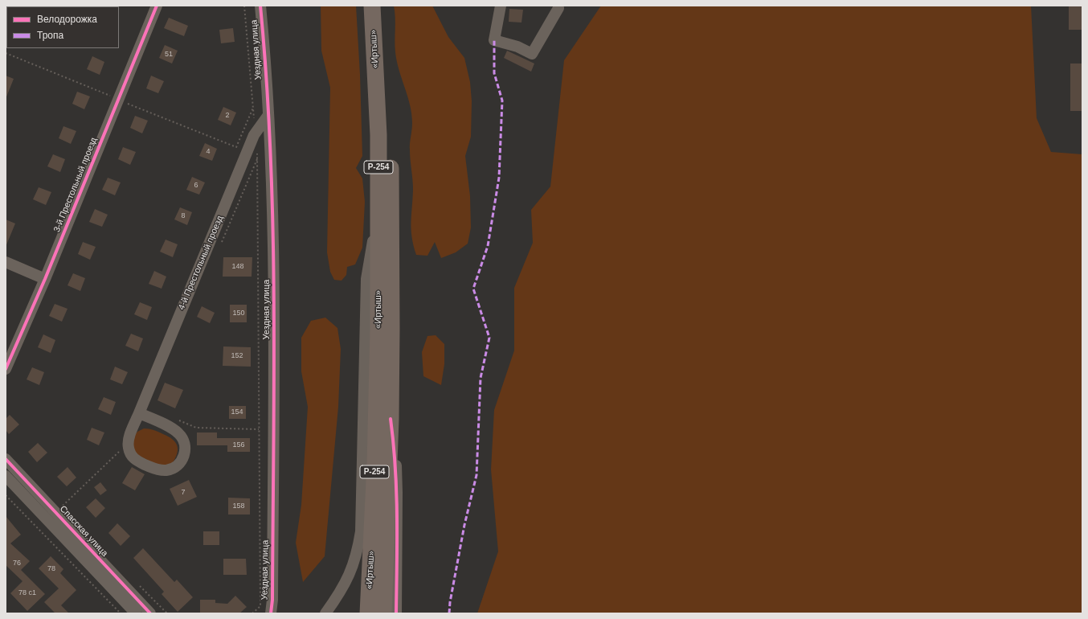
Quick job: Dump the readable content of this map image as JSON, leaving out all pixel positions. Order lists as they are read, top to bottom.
{
  "streets": {
    "highway": ["«Иртыш»", "Р-254"],
    "street": [
      "Уездная улица",
      "3-й Престольный проезд",
      "4-й Престольный проезд",
      "Спасская улица"
    ]
  },
  "crossings": [
    ["Уездная улица", "4-й Престольный проезд"]
  ],
  "house_numbers": [
    "51",
    "2",
    "4",
    "6",
    "8",
    "148",
    "150",
    "152",
    "154",
    "156",
    "7",
    "158",
    "76",
    "78",
    "78 с1"
  ],
  "legend": ["Велодорожка", "Тропа"]
}
